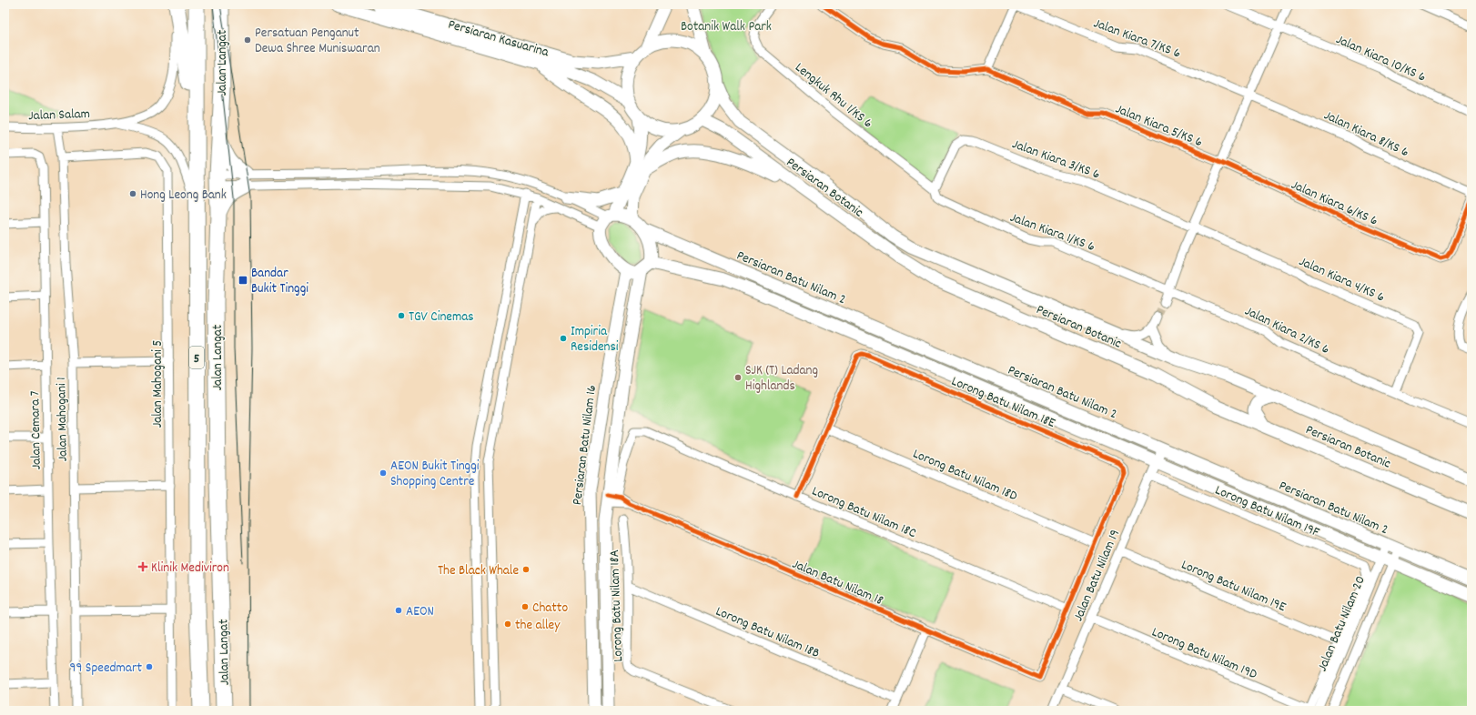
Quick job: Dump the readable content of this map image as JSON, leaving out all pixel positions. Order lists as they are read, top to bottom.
{
  "streets": {
    "highway": ["Jalan Langat", "5"],
    "street": [
      "Persiaran Kasuarina",
      "Jalan Kiara 7/KS 6",
      "Jalan Kiara 10/KS 6",
      "Lengkuk Rhu 1/KS 6",
      "Jalan Salam",
      "Jalan Kiara 5/KS 6",
      "Jalan Kiara 8/KS 6",
      "Jalan Kiara 3/KS 6",
      "Persiaran Botanic",
      "Jalan Kiara 6/KS 6",
      "Jalan Kiara 1/KS 6",
      "Persiaran Batu Nilam 2",
      "Jalan Kiara 4/KS 6",
      "Jalan Kiara 2/KS 6",
      "Jalan Mahogani 5",
      "Lorong Batu Nilam 18E",
      "Jalan Mahogani 1",
      "Jalan Cemara 7",
      "Persiaran Batu Nilam 16",
      "Lorong Batu Nilam 18D",
      "Lorong Batu Nilam 19F",
      "Lorong Batu Nilam 18C",
      "Jalan Batu Nilam 19",
      "Jalan Batu Nilam 18",
      "Lorong Batu Nilam 19E",
      "Lorong Batu Nilam 18A",
      "Jalan Batu Nilam 20",
      "Lorong Batu Nilam 18B",
      "Lorong Batu Nilam 19D"
    ]
  },
  "crossings": [
    ["Persiaran Kasuarina", "Persiaran Botanic"],
    ["Jalan Kiara 7/KS 6", "Jalan Kiara 8/KS 6"],
    ["Jalan Langat", "5"],
    ["Lengkuk Rhu 1/KS 6", "Jalan Kiara 3/KS 6"],
    ["Lengkuk Rhu 1/KS 6", "Jalan Kiara 1/KS 6"],
    ["Jalan Salam", "Jalan Mahogani 1"],
    ["Jalan Kiara 5/KS 6", "Jalan Kiara 6/KS 6"],
    ["Jalan Kiara 3/KS 6", "Jalan Kiara 1/KS 6"],
    ["Jalan Kiara 3/KS 6", "Jalan Kiara 4/KS 6"],
    ["Jalan Kiara 1/KS 6", "Jalan Kiara 2/KS 6"],
    ["Persiaran Batu Nilam 2", "Persiaran Batu Nilam 16"],
    ["Persiaran Batu Nilam 2", "Jalan Batu Nilam 19"],
    ["Persiaran Batu Nilam 2", "Jalan Batu Nilam 20"],
    ["Jalan Kiara 4/KS 6", "Jalan Kiara 2/KS 6"],
    ["Jalan Mahogani 5", "Jalan Mahogani 1"],
    ["Lorong Batu Nilam 18E", "Lorong Batu Nilam 18D"],
    ["Lorong Batu Nilam 19F", "Jalan Batu Nilam 19"],
    ["Lorong Batu Nilam 19F", "Lorong Batu Nilam 19E"],
    ["Lorong Batu Nilam 18C", "Jalan Batu Nilam 18"],
    ["Jalan Batu Nilam 19", "Lorong Batu Nilam 19E"],
    ["Jalan Batu Nilam 19", "Lorong Batu Nilam 19D"],
    ["Lorong Batu Nilam 18A", "Lorong Batu Nilam 18B"]
  ],
  "parks": ["Botanik Walk Park"],
  "places": {
    "other": [
      "Persatuan Penganut Dewa Shree Muniswaran",
      "Hong Leong Bank",
      "TGV Cinemas",
      "Impiria Residensi",
      "SJK (T) Ladang Highlands",
      "AEON Bukit Tinggi Shopping Centre",
      "The Black Whale",
      "Chatto",
      "AEON",
      "the alley",
      "99 Speedmart"
    ],
    "transit": ["Bandar Bukit Tinggi"],
    "health": ["Klinik Mediviron"]
  }
}
